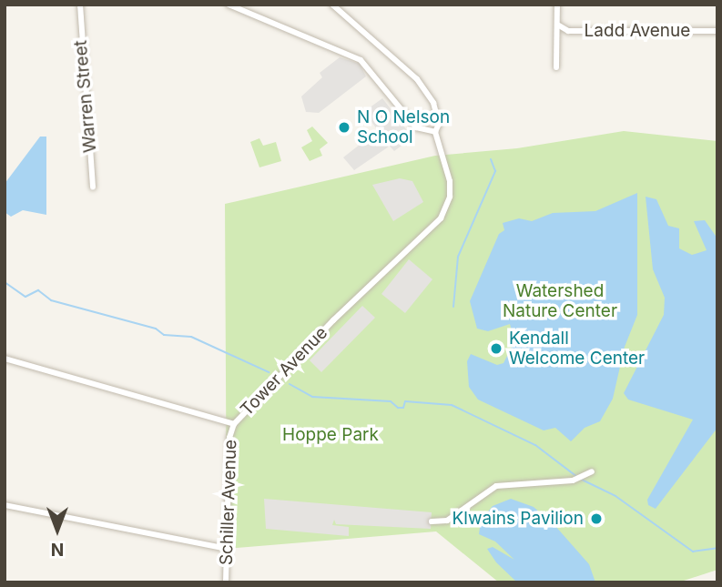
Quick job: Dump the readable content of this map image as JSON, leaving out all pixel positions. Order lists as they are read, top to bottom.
{
  "streets": {
    "street": [
      "Ladd Avenue",
      "Warren Street",
      "Tower Avenue",
      "Schiller Avenue"
    ]
  },
  "crossings": [
    ["Tower Avenue", "Schiller Avenue"]
  ],
  "parks": ["Watershed Nature Center", "Hoppe Park"],
  "places": ["N O Nelson School", "Kendall Welcome Center", "Klwains Pavilion"],
  "north": "bottom"
}
